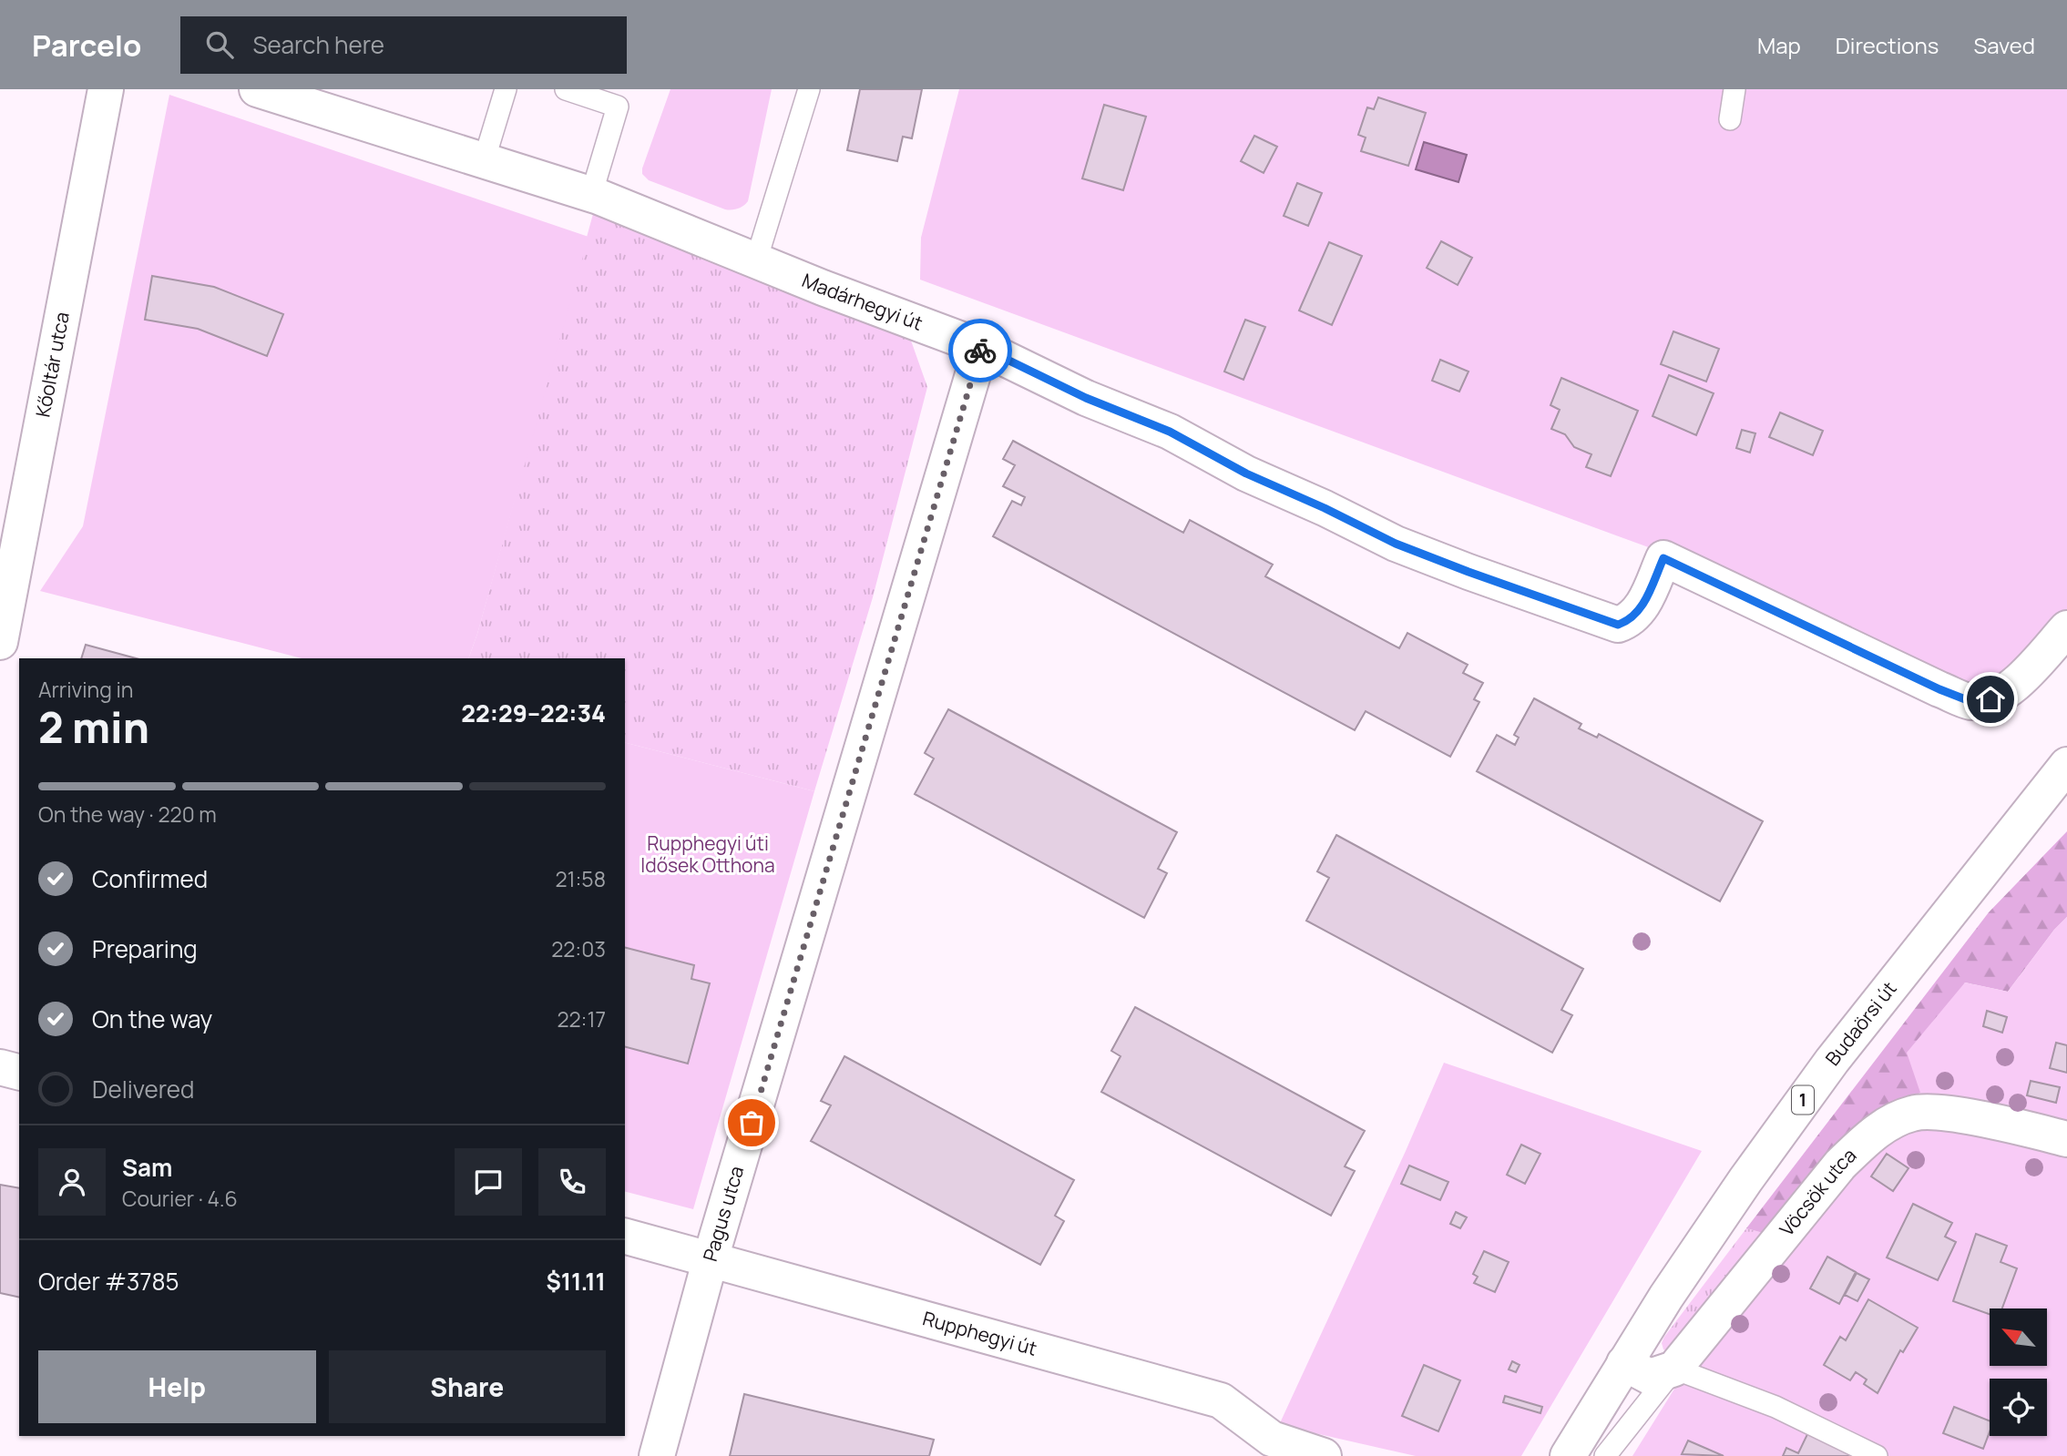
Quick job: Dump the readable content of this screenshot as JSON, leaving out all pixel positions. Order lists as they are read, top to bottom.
{
  "streets": {
    "street": [
      "Madárhegyi út",
      "Kőoltár utca",
      "Budaörsi út",
      "1",
      "Vöcsök utca",
      "Pagus utca",
      "Rupphegyi út"
    ]
  },
  "crossings": [
    ["Madárhegyi út", "Pagus utca"],
    ["Pagus utca", "Rupphegyi út"]
  ],
  "parks": ["Rupphegyi úti Idősek Otthona"],
  "north": "top left",
  "page": {
    "header": "Parcelo",
    "search": "Search here",
    "nav": ["Map", "Directions", "Saved"],
    "heading": ["2 min", "Arriving in", "22:29–22:34"],
    "panel": [
      "Sam",
      "Courier · 4.6",
      "Order #3785",
      "$11.11"
    ],
    "bar": "On the way · 220 m",
    "list": [
      ["Confirmed", "21:58"],
      ["Preparing", "22:03"],
      ["On the way", "22:17"],
      "Delivered"
    ],
    "buttons": ["Help", "Share"]
  }
}
